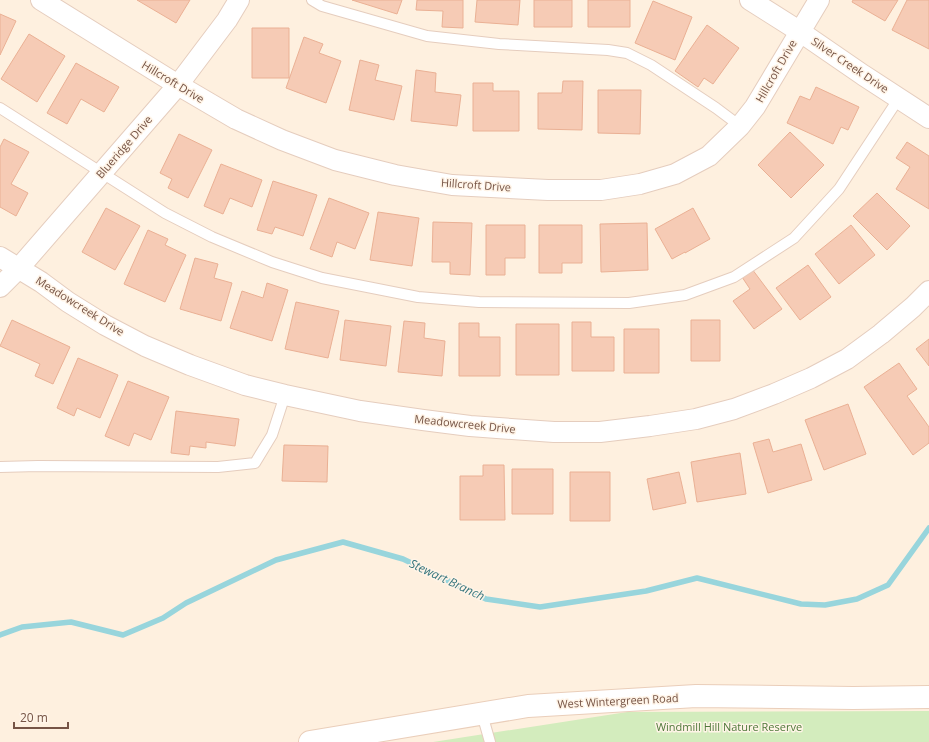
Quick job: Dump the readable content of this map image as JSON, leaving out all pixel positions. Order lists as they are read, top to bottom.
{
  "streets": {
    "main road": ["West Wintergreen Road"],
    "street": [
      "Silver Creek Drive",
      "Hillcroft Drive",
      "Blueridge Drive",
      "Meadowcreek Drive"
    ]
  },
  "crossings": [
    ["Silver Creek Drive", "Hillcroft Drive"],
    ["Hillcroft Drive", "Blueridge Drive"],
    ["Blueridge Drive", "Meadowcreek Drive"]
  ],
  "water": ["Stewart Branch"],
  "parks": ["Windmill Hill Nature Reserve"],
  "scale_bar": "20 m"
}
